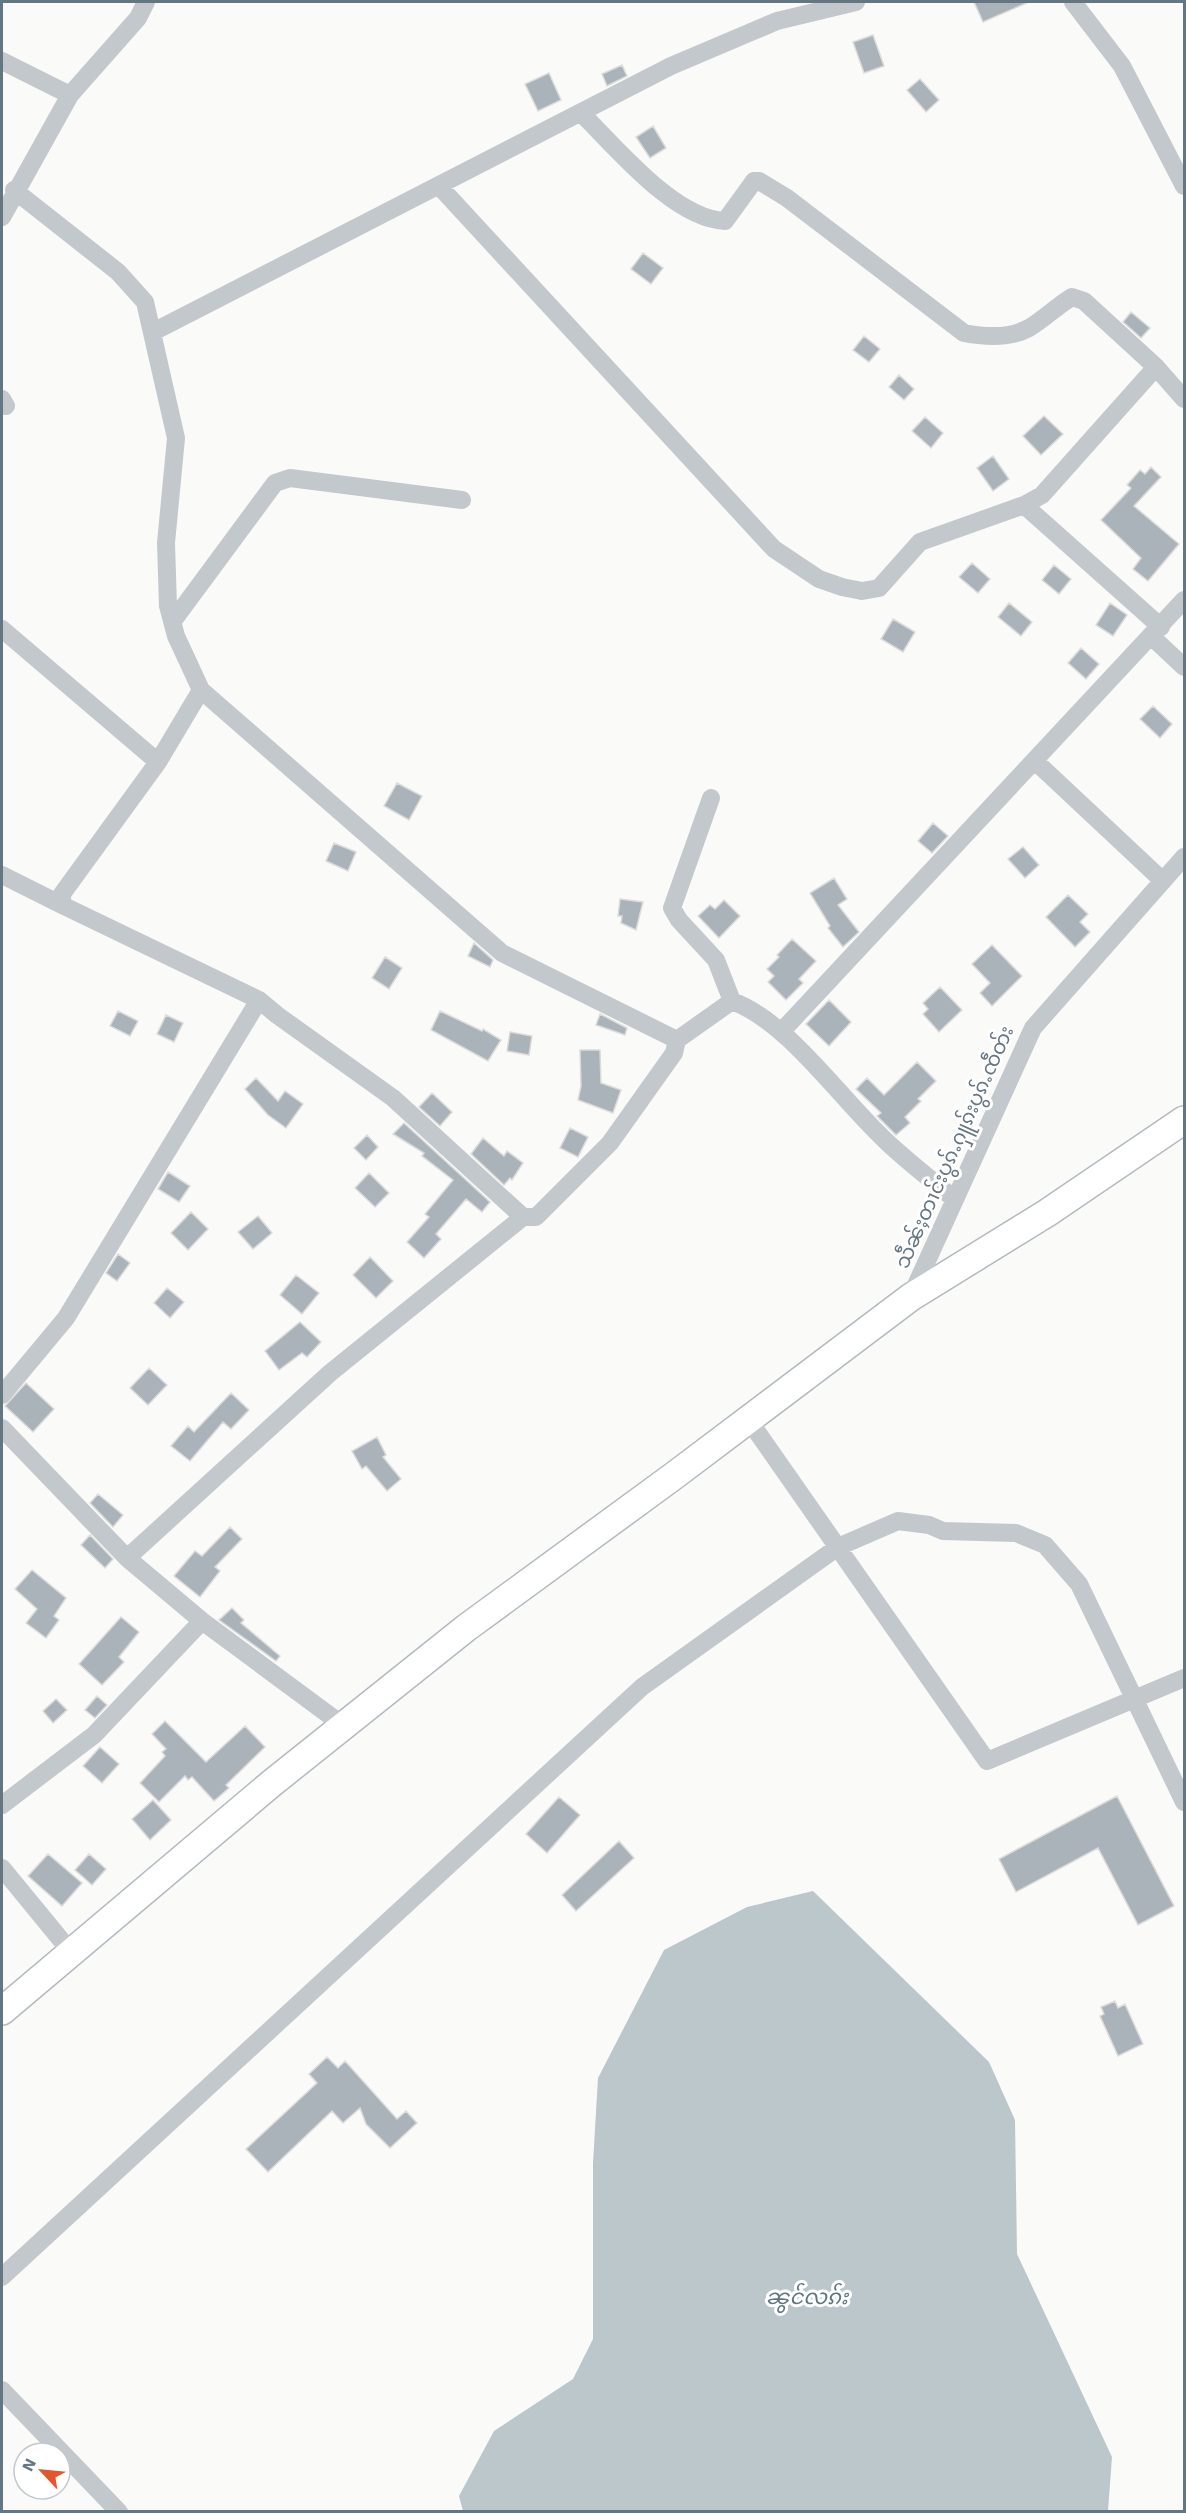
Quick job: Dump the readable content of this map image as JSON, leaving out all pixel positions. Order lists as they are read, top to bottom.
{
  "streets": {
    "street": ["သဵၼ်ႈတၢင်းပွၵ်ႉႁူၵ်းပွၵ်ႉၸဵတ်း"]
  },
  "water": ["ၼွင်လၵ်း"],
  "north": "top left"
}
